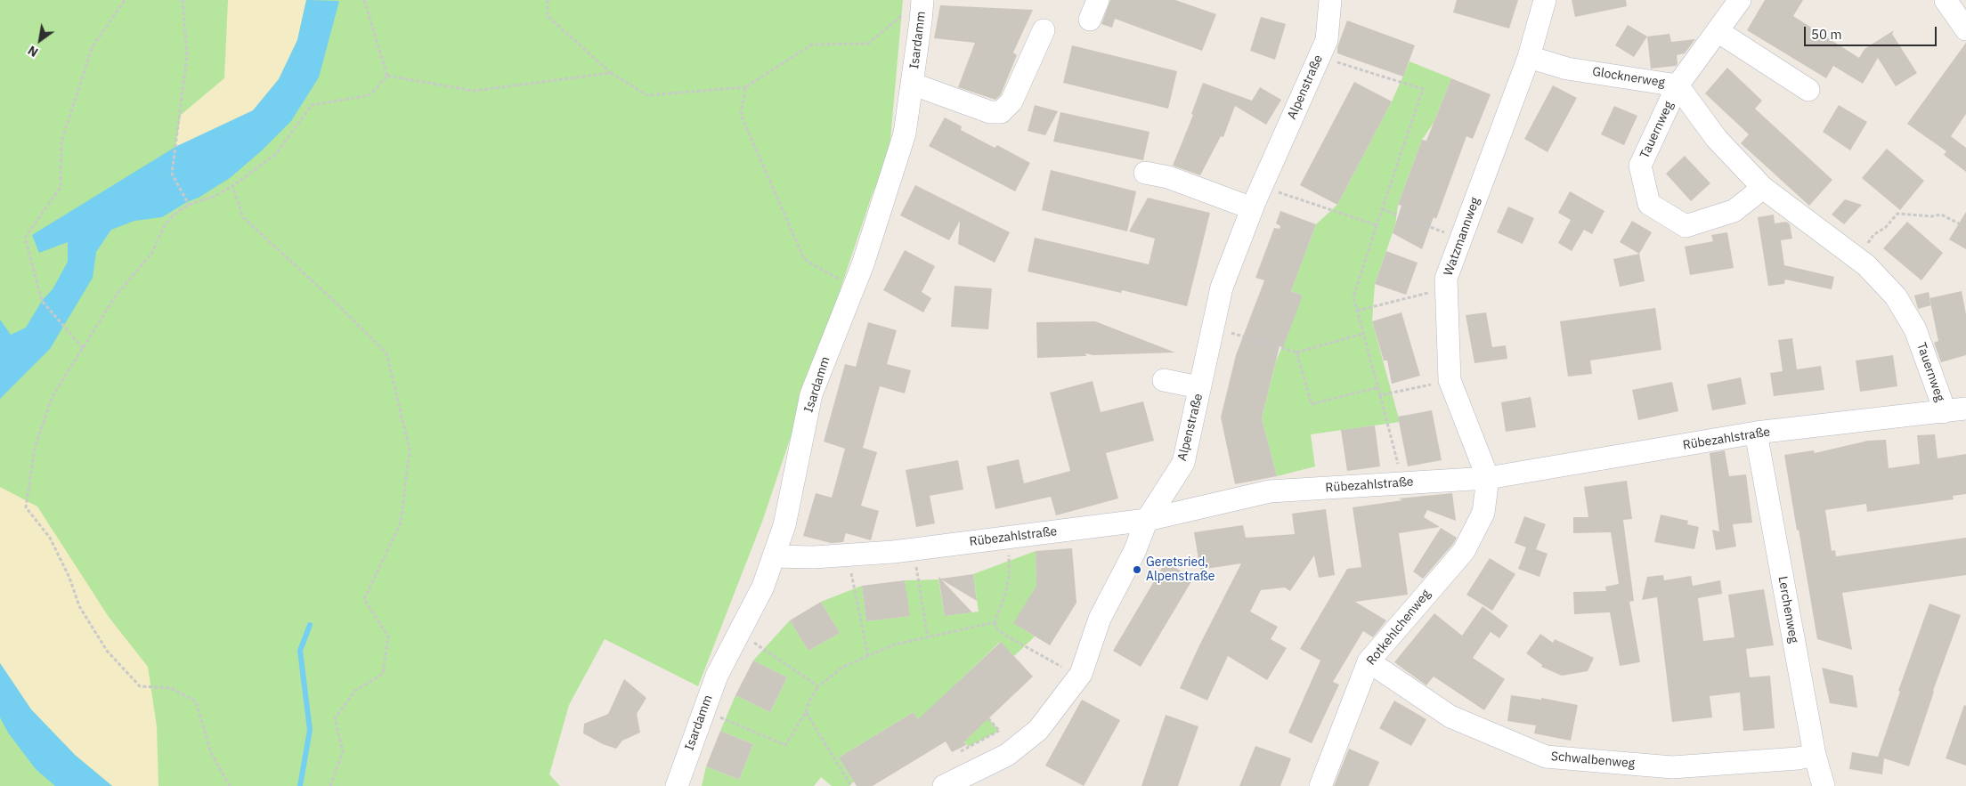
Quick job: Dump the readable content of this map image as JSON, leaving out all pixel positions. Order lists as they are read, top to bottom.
{
  "streets": {
    "street": [
      "Isardamm",
      "Glocknerweg",
      "Alpenstraße",
      "Tauernweg",
      "Watzmannweg",
      "Rübezahlstraße",
      "Lerchenweg",
      "Rotkehlchenweg",
      "Schwalbenweg"
    ]
  },
  "crossings": [
    ["Isardamm", "Rübezahlstraße"],
    ["Glocknerweg", "Tauernweg"],
    ["Glocknerweg", "Watzmannweg"],
    ["Alpenstraße", "Rübezahlstraße"],
    ["Tauernweg", "Rübezahlstraße"],
    ["Watzmannweg", "Rübezahlstraße"],
    ["Watzmannweg", "Rotkehlchenweg"],
    ["Rübezahlstraße", "Lerchenweg"],
    ["Rübezahlstraße", "Rotkehlchenweg"],
    ["Lerchenweg", "Schwalbenweg"],
    ["Rotkehlchenweg", "Schwalbenweg"]
  ],
  "places": ["Geretsried, Alpenstraße"],
  "scale_bar": "50 m",
  "north": "bottom left"
}
